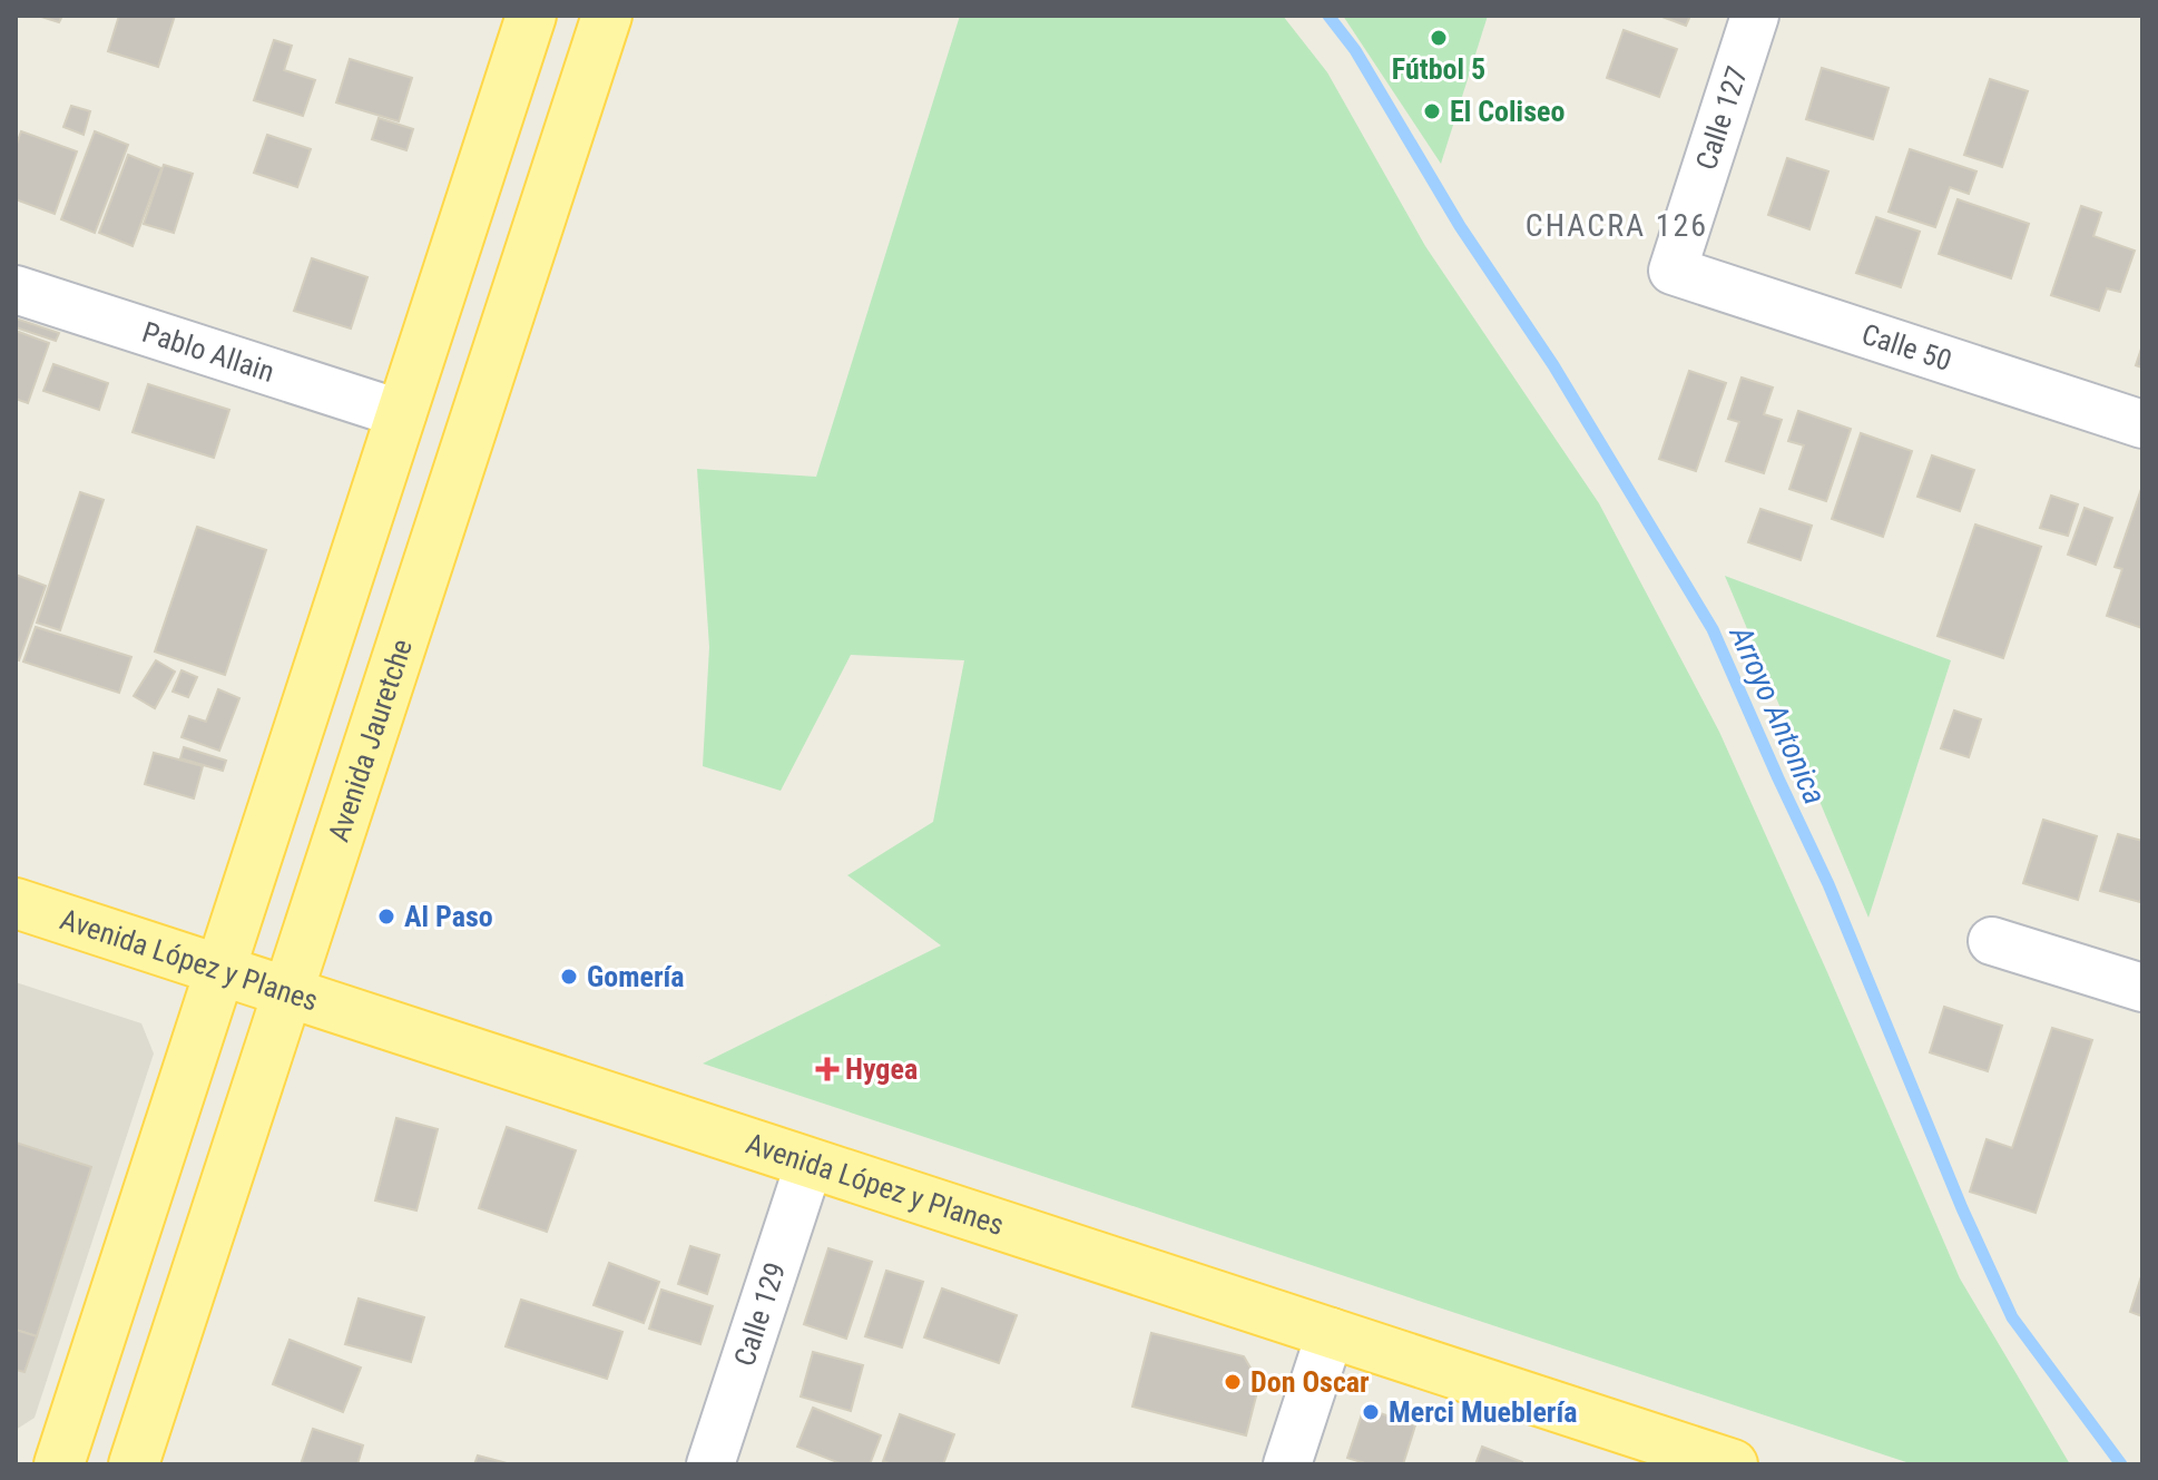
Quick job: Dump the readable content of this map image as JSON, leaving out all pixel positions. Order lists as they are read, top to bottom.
{
  "streets": {
    "main road": ["Avenida Jauretche", "Avenida López y Planes"],
    "street": [
      "Calle 127",
      "Calle 50",
      "Pablo Allain",
      "Calle 129"
    ]
  },
  "crossings": [
    ["Calle 127", "Calle 50"],
    ["Avenida Jauretche", "Avenida López y Planes"],
    ["Avenida López y Planes", "Calle 129"]
  ],
  "districts": ["CHACRA 126"],
  "water": ["Arroyo Antonica"],
  "places": {
    "other": [
      "Fútbol 5",
      "El Coliseo",
      "Al Paso",
      "Gomería",
      "Don Oscar",
      "Merci Mueblería"
    ],
    "health": ["Hygea"]
  }
}
